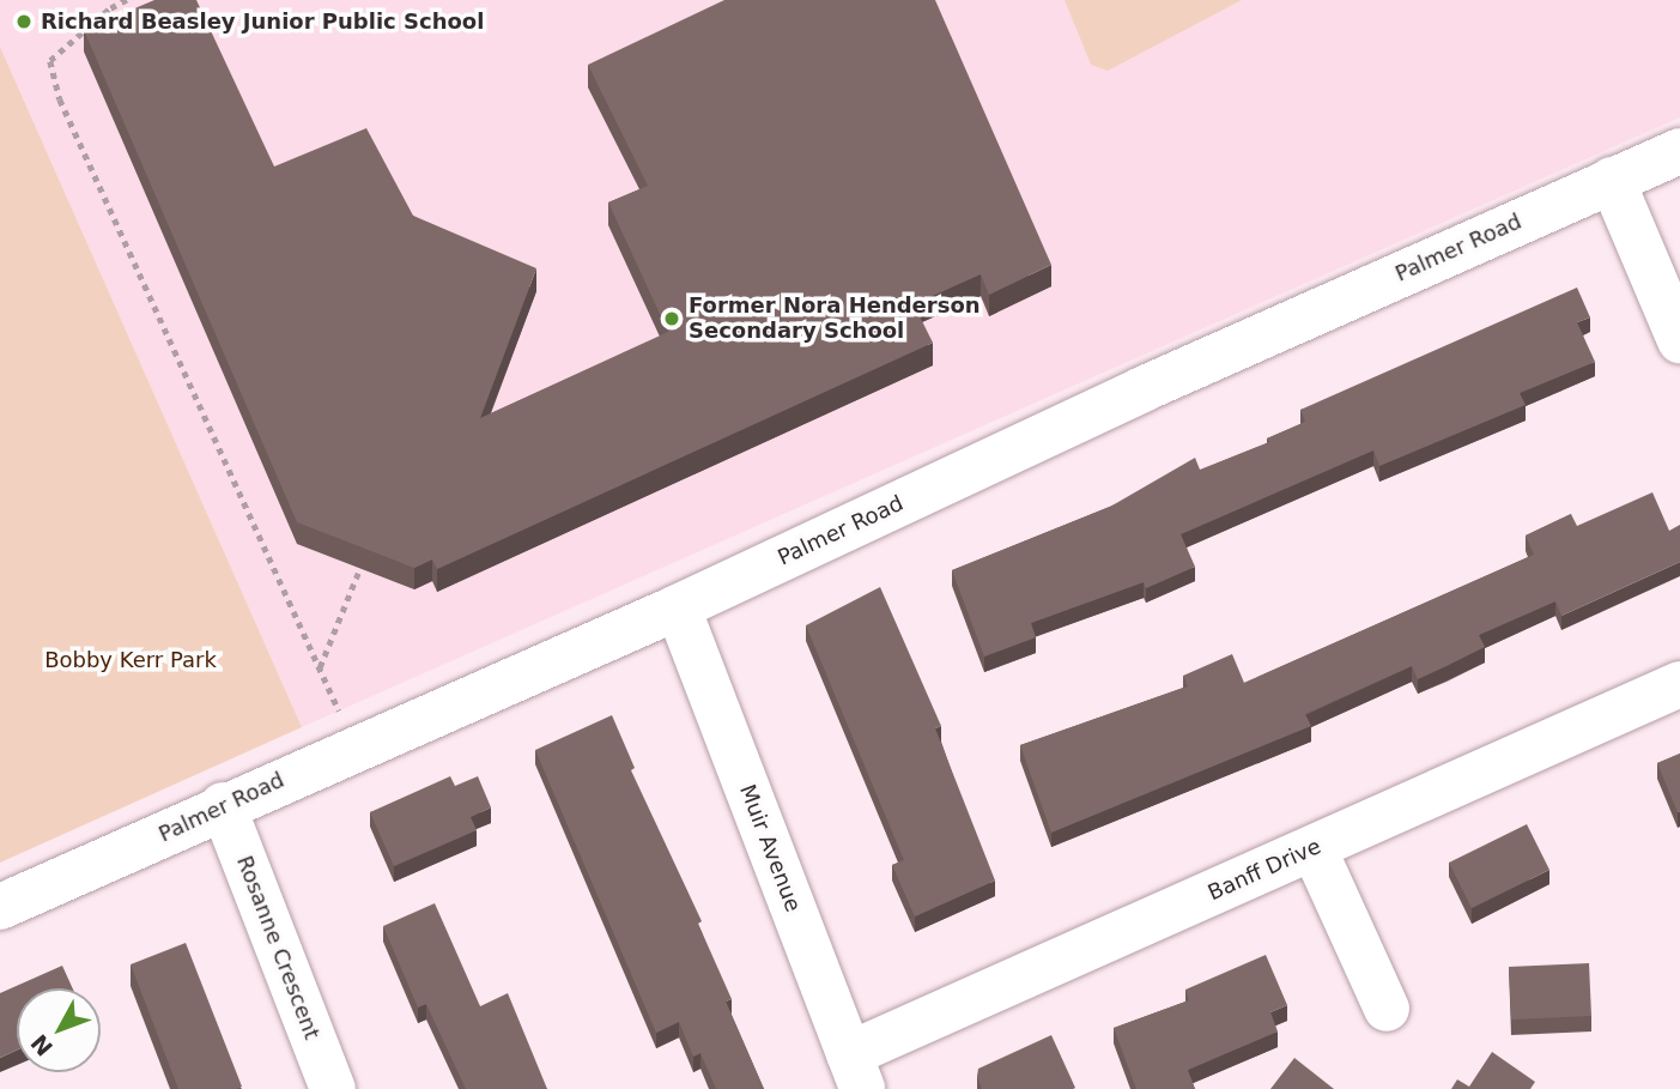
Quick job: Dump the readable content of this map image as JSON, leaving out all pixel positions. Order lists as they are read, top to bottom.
{
  "streets": {
    "street": [
      "Palmer Road",
      "Muir Avenue",
      "Banff Drive",
      "Rosanne Crescent"
    ]
  },
  "crossings": [
    ["Palmer Road", "Muir Avenue"],
    ["Palmer Road", "Rosanne Crescent"],
    ["Muir Avenue", "Banff Drive"]
  ],
  "parks": ["Bobby Kerr Park"],
  "places": ["Richard Beasley Junior Public School", "Former Nora Henderson Secondary School"],
  "north": "bottom left"
}
